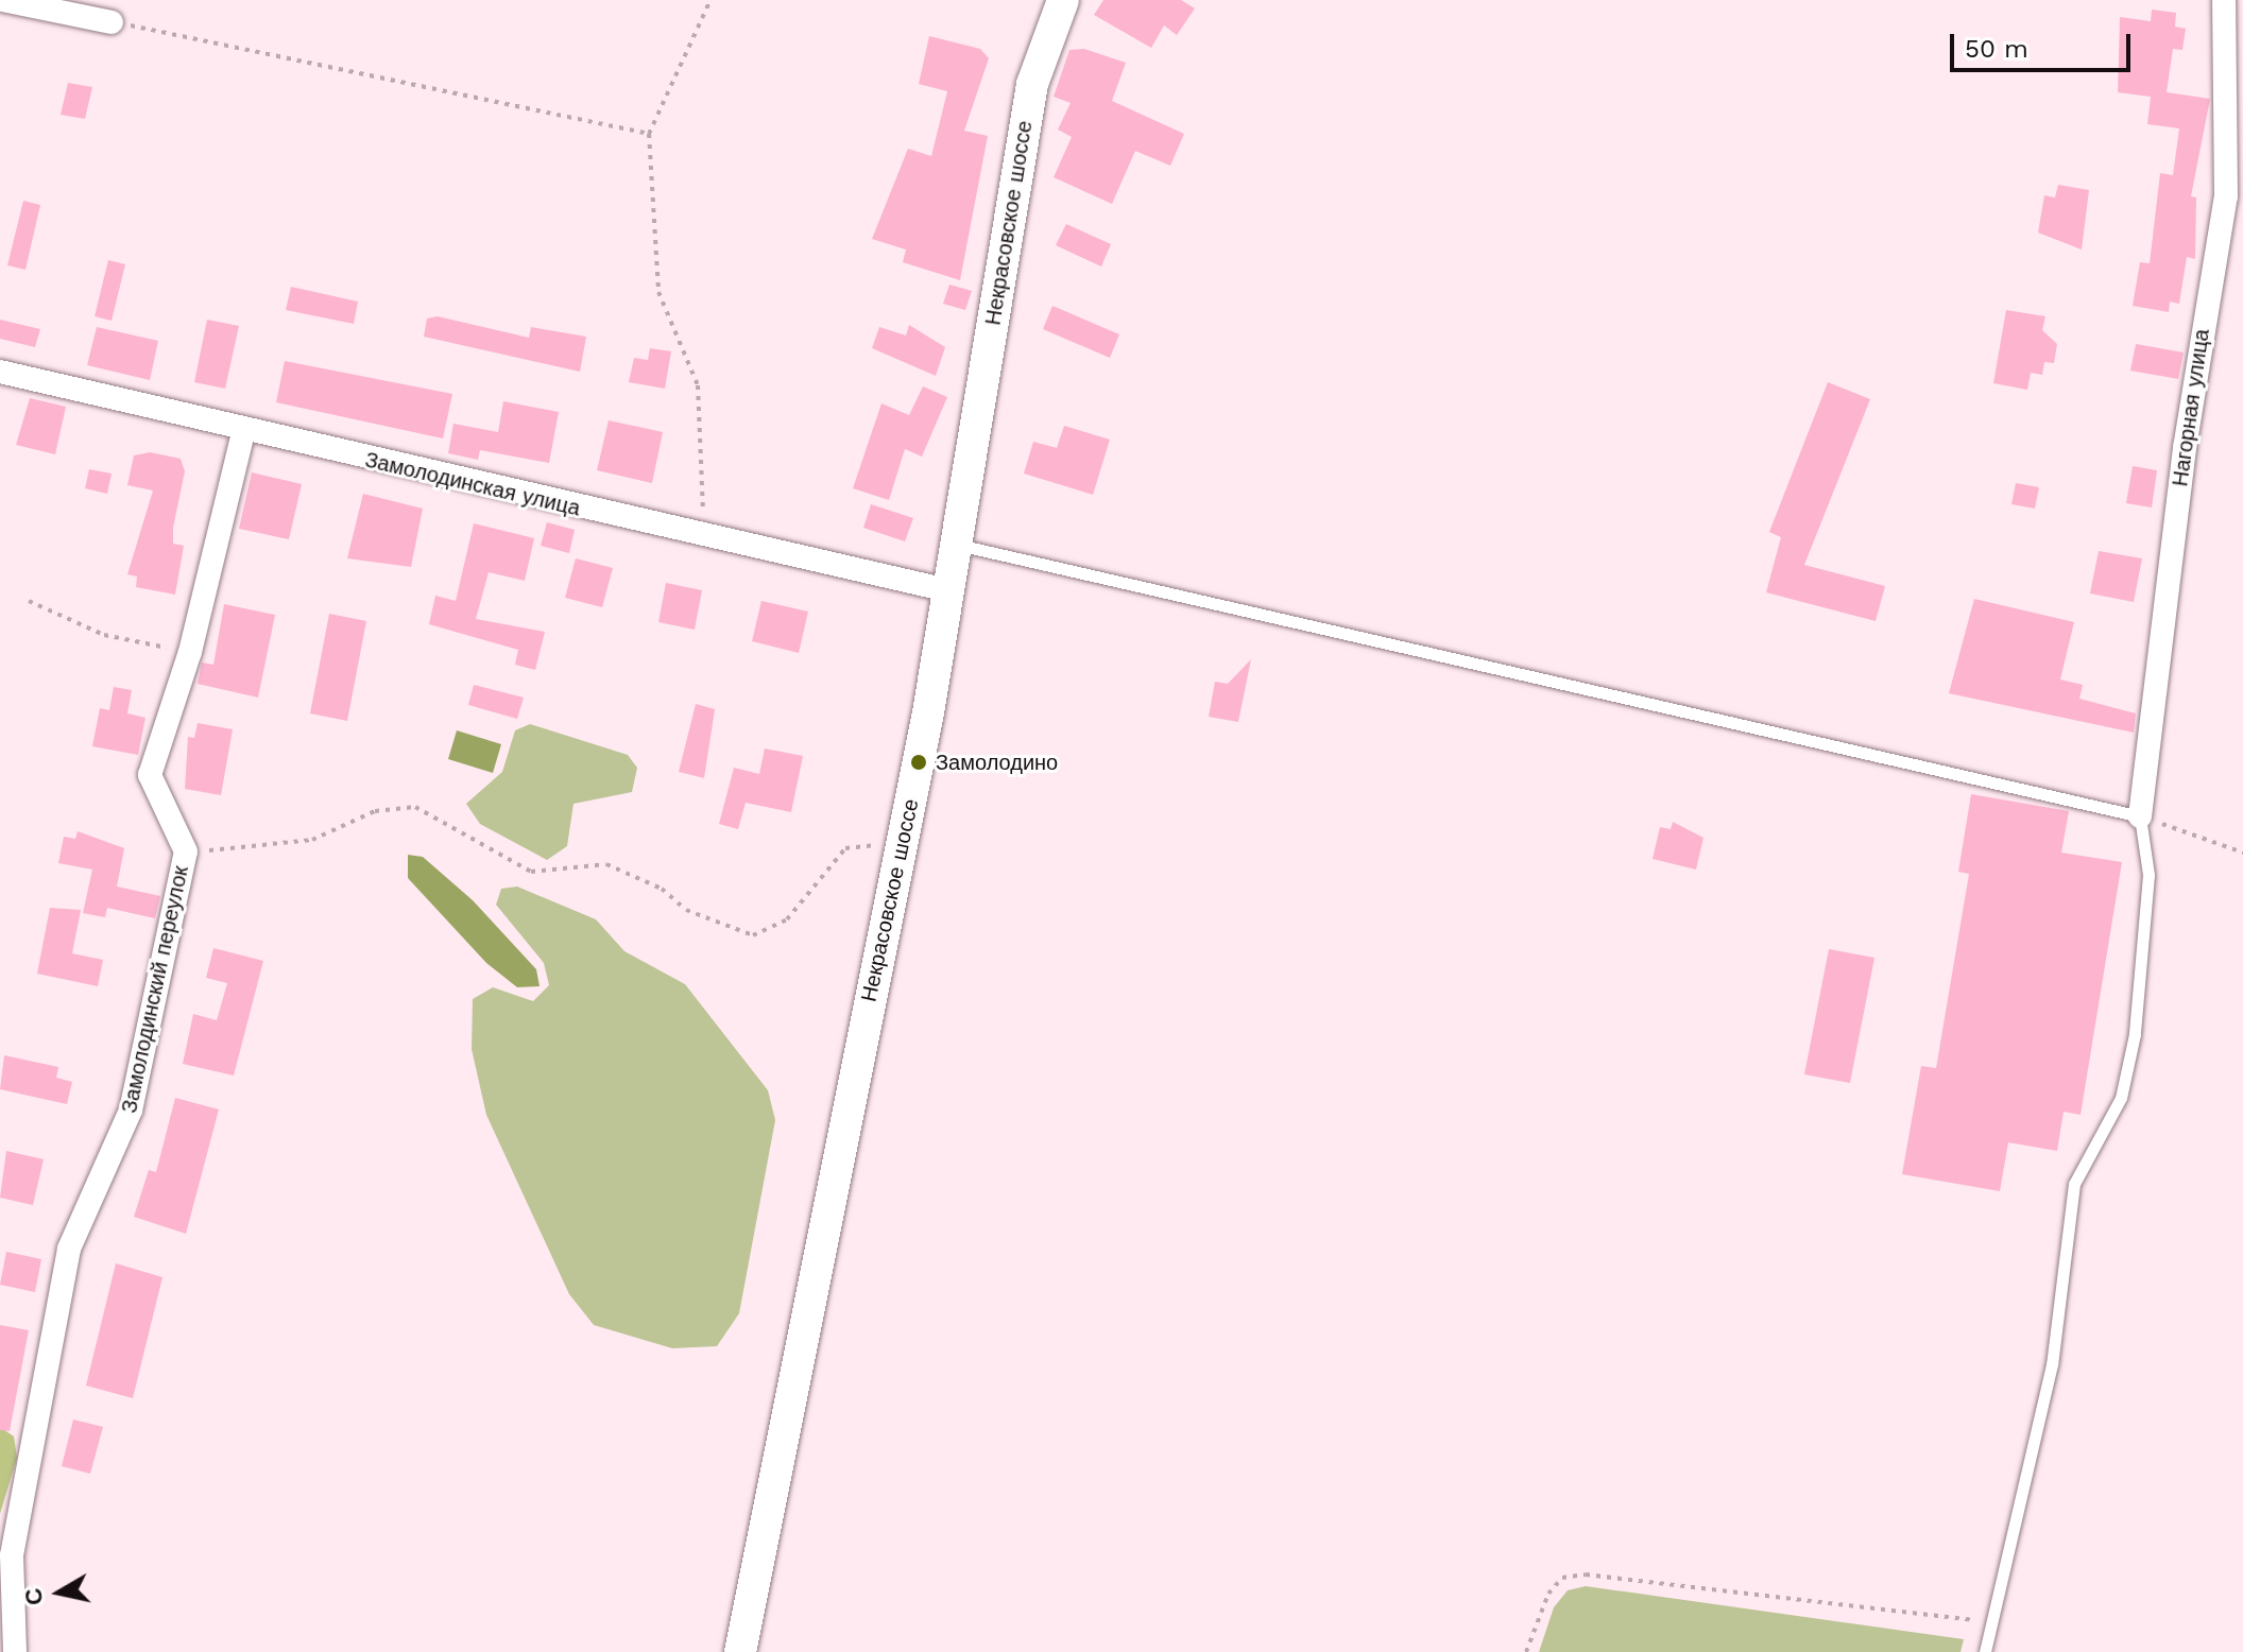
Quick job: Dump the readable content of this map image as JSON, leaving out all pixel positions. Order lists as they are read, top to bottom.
{
  "streets": {
    "street": [
      "Некрасовское шоссе",
      "Нагорная улица",
      "Замолодинская улица",
      "Замолодинский переулок"
    ]
  },
  "crossings": [
    ["Некрасовское шоссе", "Замолодинская улица"],
    ["Замолодинская улица", "Замолодинский переулок"]
  ],
  "places": ["Замолодино"],
  "scale_bar": "50 m",
  "north": "left"
}
